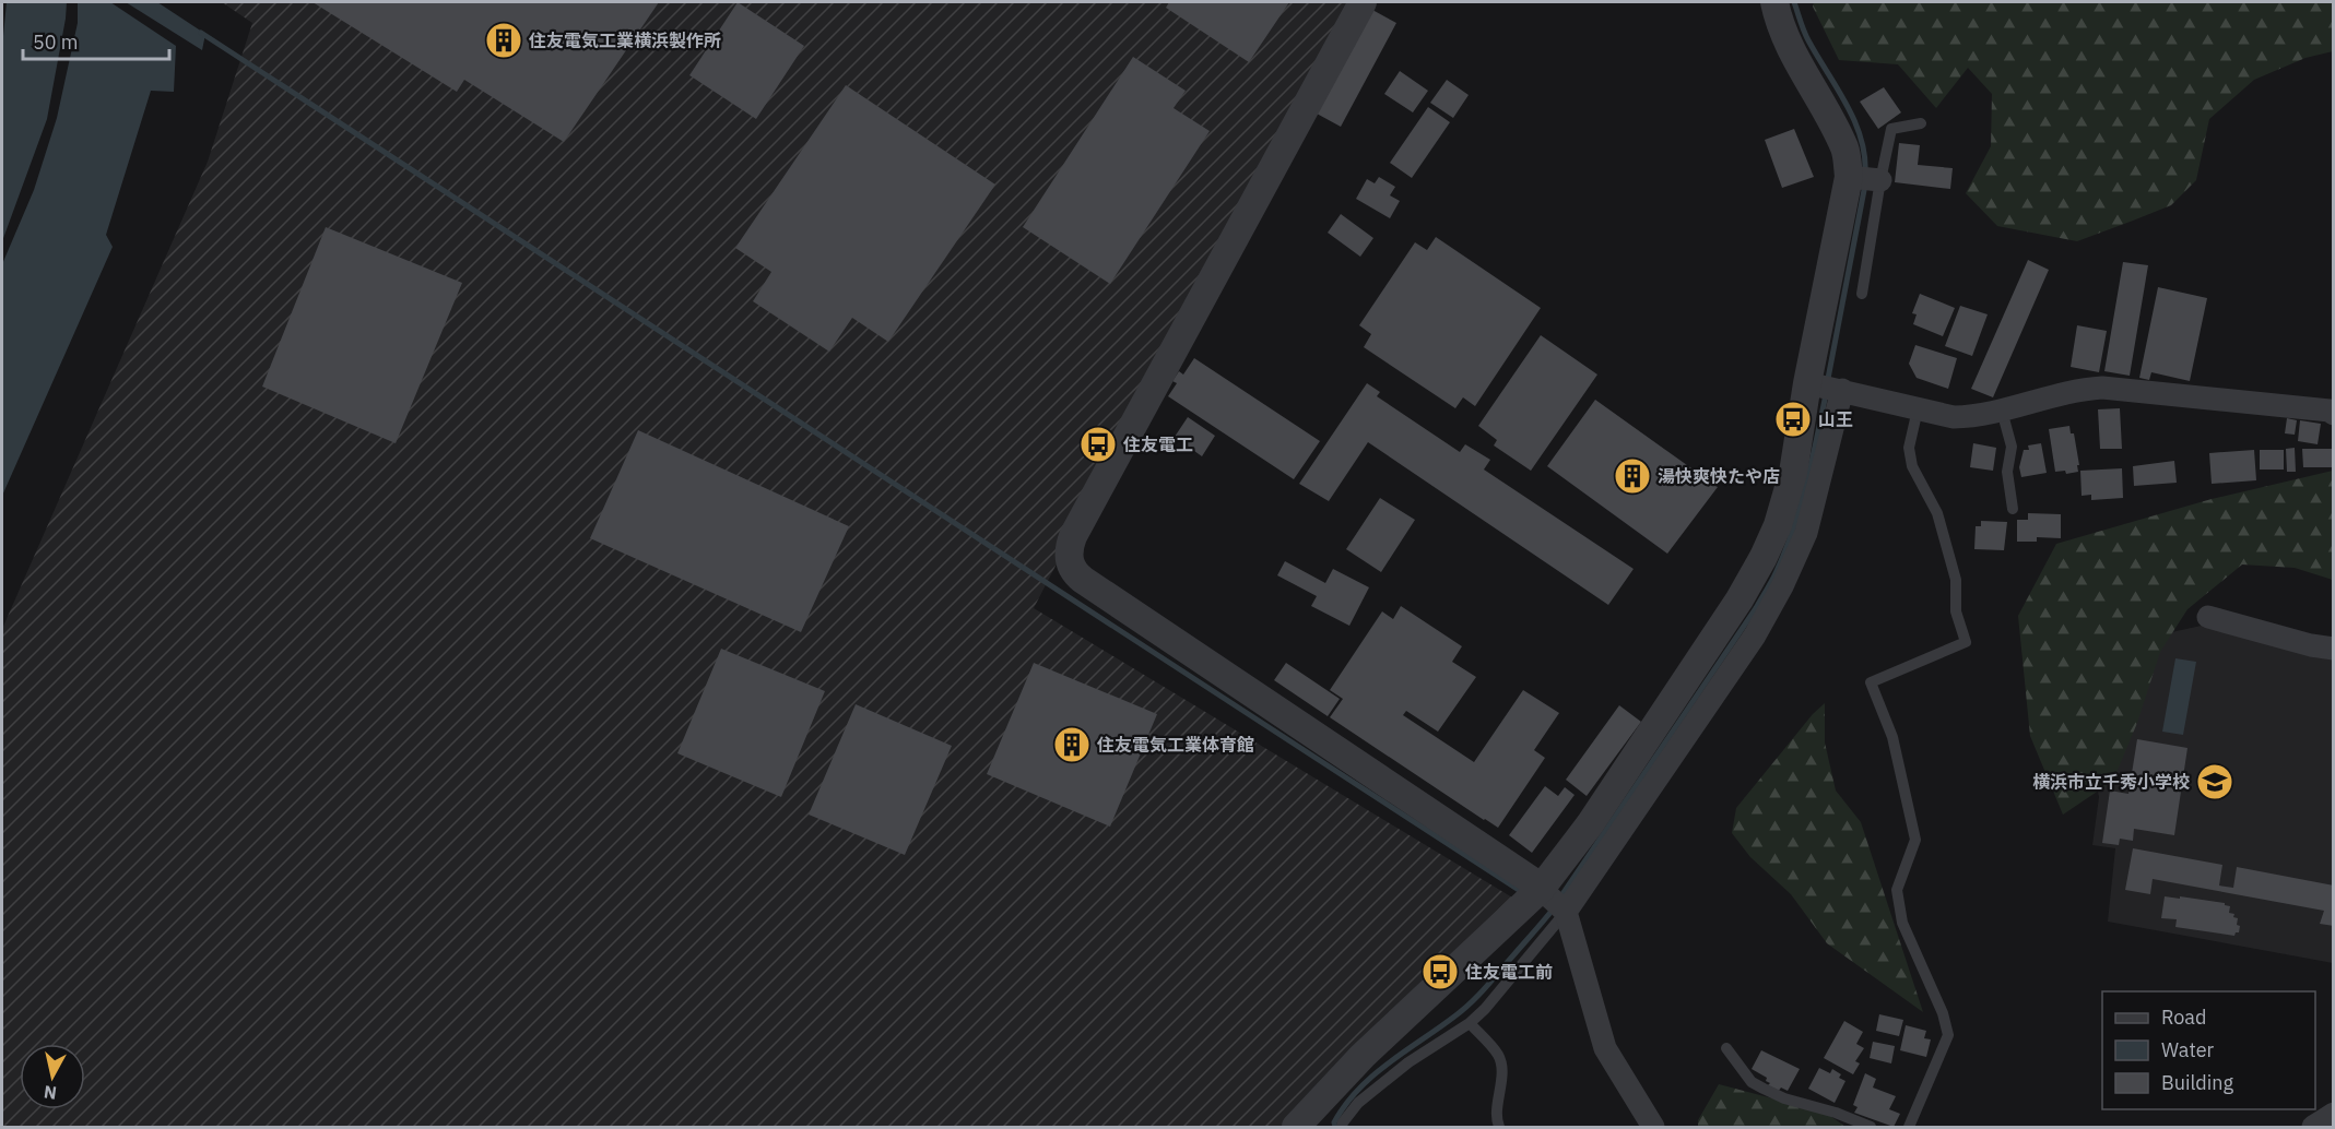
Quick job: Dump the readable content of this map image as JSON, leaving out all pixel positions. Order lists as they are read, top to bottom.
{
  "places": {
    "building": ["住友電気工業横浜製作所", "湯快爽快たや店", "住友電気工業体育館"],
    "bus stop": ["山王", "住友電工", "住友電工前"],
    "school or university": ["横浜市立千秀小学校"]
  },
  "legend": ["Road", "Water", "Building"],
  "scale_bar": "50 m",
  "north": "bottom"
}
